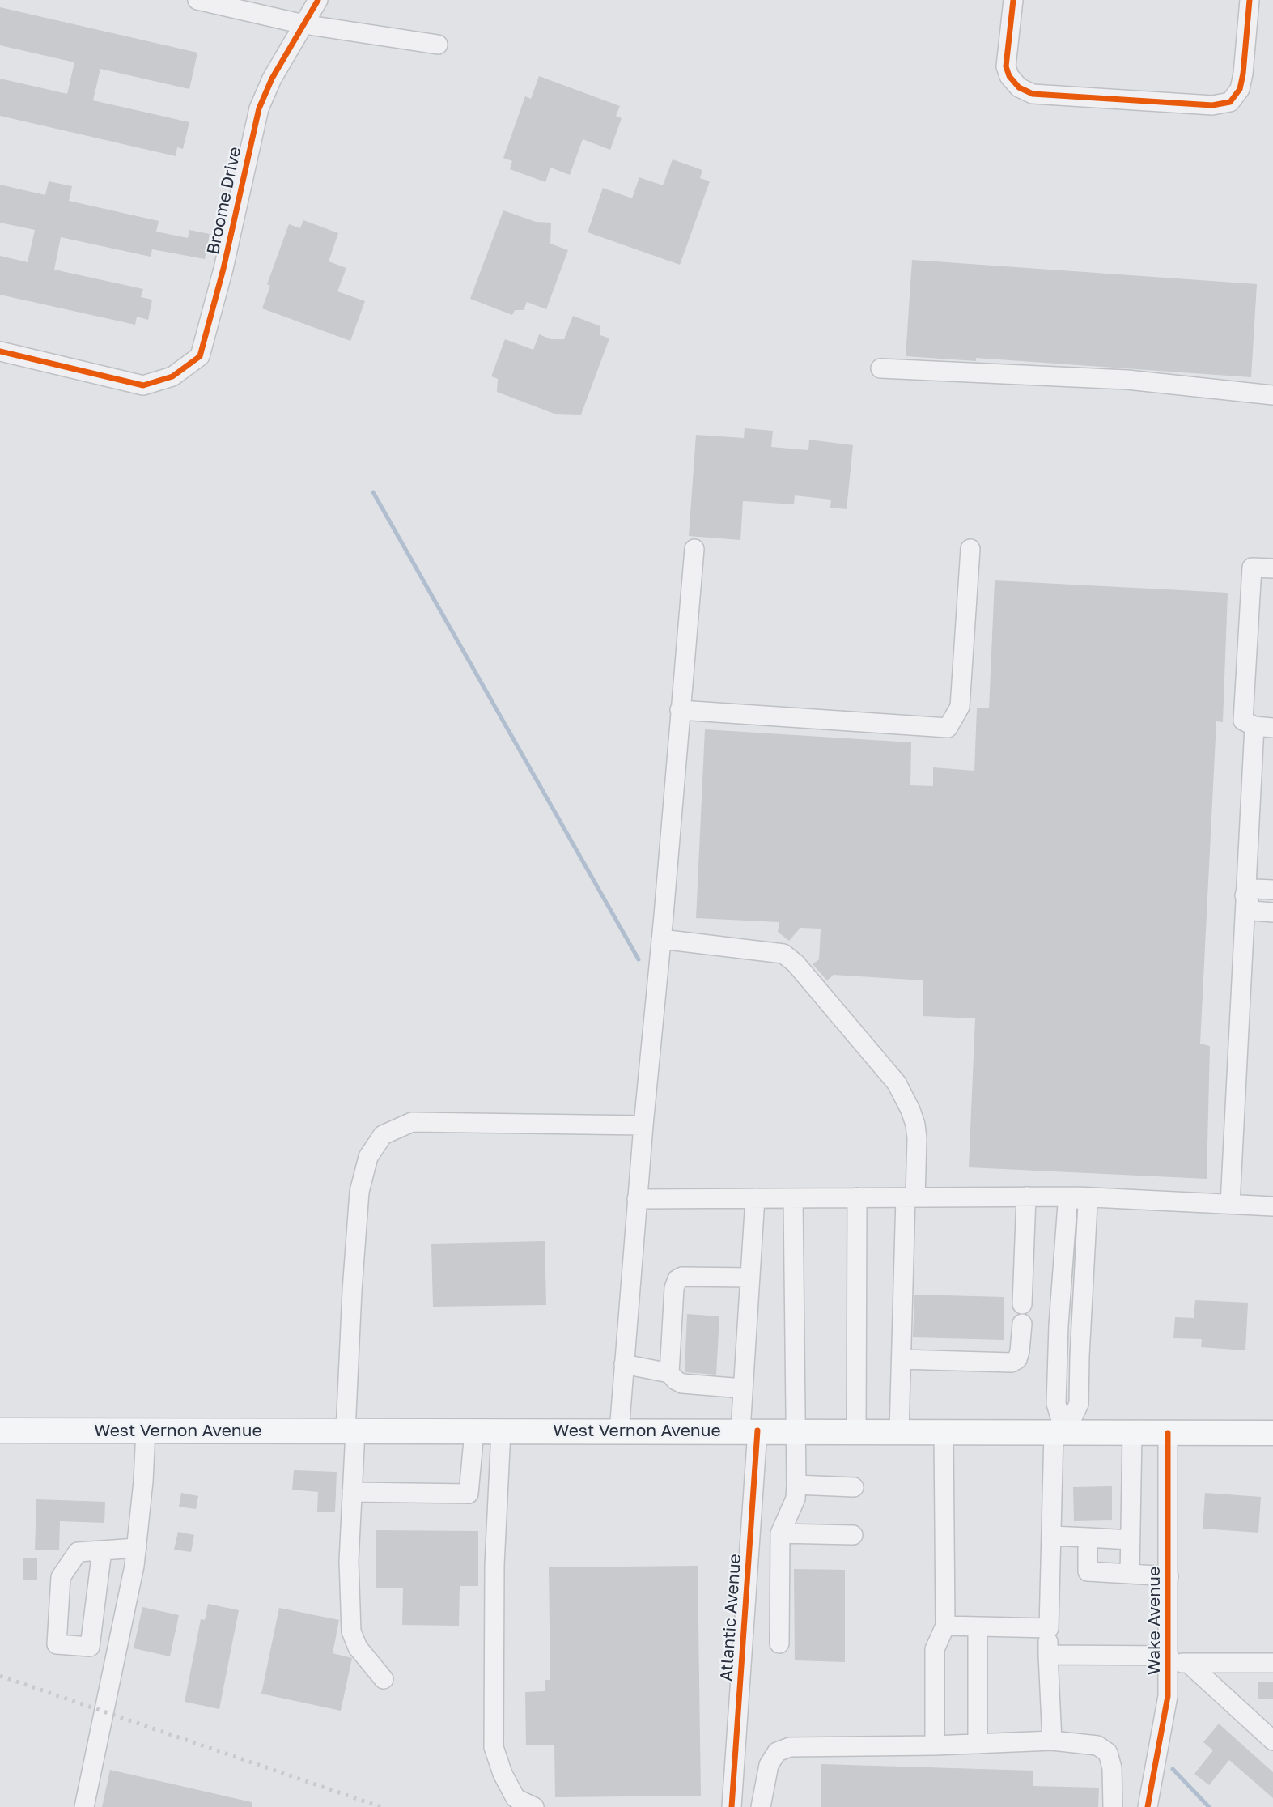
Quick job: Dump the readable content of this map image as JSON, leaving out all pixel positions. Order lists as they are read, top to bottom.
{
  "streets": {
    "main road": ["West Vernon Avenue"],
    "street": ["Broome Drive", "Atlantic Avenue", "Wake Avenue"]
  },
  "crossings": [
    ["West Vernon Avenue", "Atlantic Avenue"],
    ["West Vernon Avenue", "Wake Avenue"]
  ]
}
